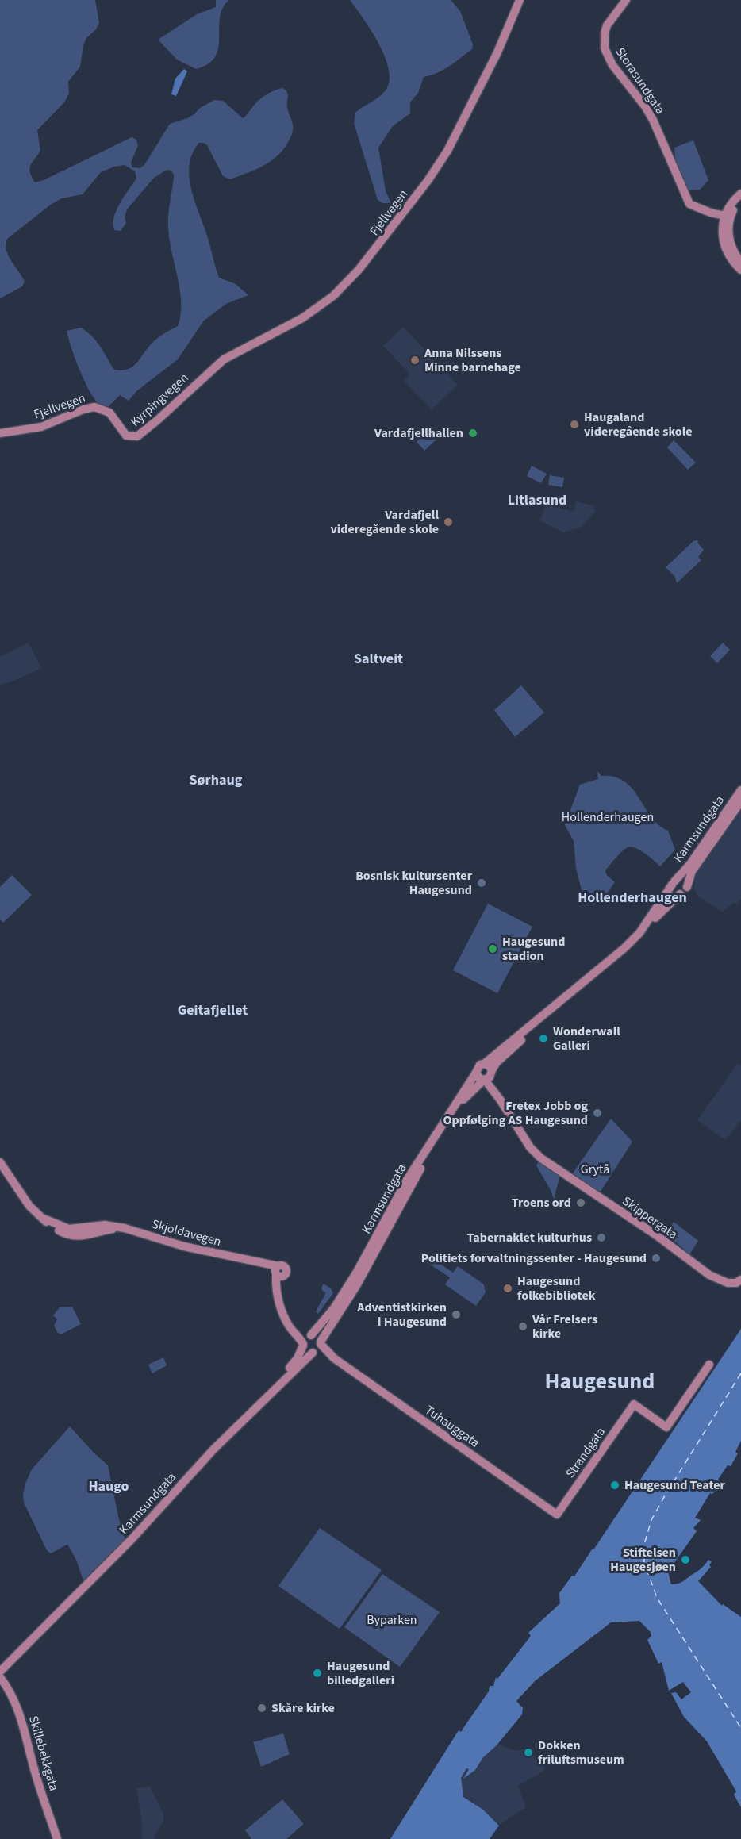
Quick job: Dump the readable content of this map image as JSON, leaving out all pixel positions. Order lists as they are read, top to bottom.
{
  "streets": {
    "main road": [
      "Storasundgata",
      "Fjellvegen",
      "Kyrpingvegen",
      "Karmsundgata",
      "Skippergata",
      "Skjoldavegen",
      "Tuhauggata",
      "Strandgata",
      "Skillebekkgata"
    ]
  },
  "crossings": [
    ["Fjellvegen", "Kyrpingvegen"],
    ["Karmsundgata", "Skjoldavegen"],
    ["Karmsundgata", "Tuhauggata"],
    ["Skjoldavegen", "Tuhauggata"],
    ["Tuhauggata", "Strandgata"]
  ],
  "districts": [
    "Litlasund",
    "Saltveit",
    "Sørhaug",
    "Hollenderhaugen",
    "Geitafjellet",
    "Haugesund",
    "Haugo"
  ],
  "parks": ["Hollenderhaugen", "Grytå", "Byparken"],
  "places": [
    "Anna Nilssens Minne barnehage",
    "Haugaland videregående skole",
    "Vardafjellhallen",
    "Vardafjell videregående skole",
    "Bosnisk kultursenter Haugesund",
    "Haugesund stadion",
    "Wonderwall Galleri",
    "Fretex Jobb og Oppfølging AS Haugesund",
    "Troens ord",
    "Tabernaklet kulturhus",
    "Politiets forvaltningssenter - Haugesund",
    "Haugesund folkebibliotek",
    "Adventistkirken i Haugesund",
    "Vår Frelsers kirke",
    "Haugesund Teater",
    "Stiftelsen Haugesjøen",
    "Haugesund billedgalleri",
    "Skåre kirke",
    "Dokken friluftsmuseum"
  ]
}
